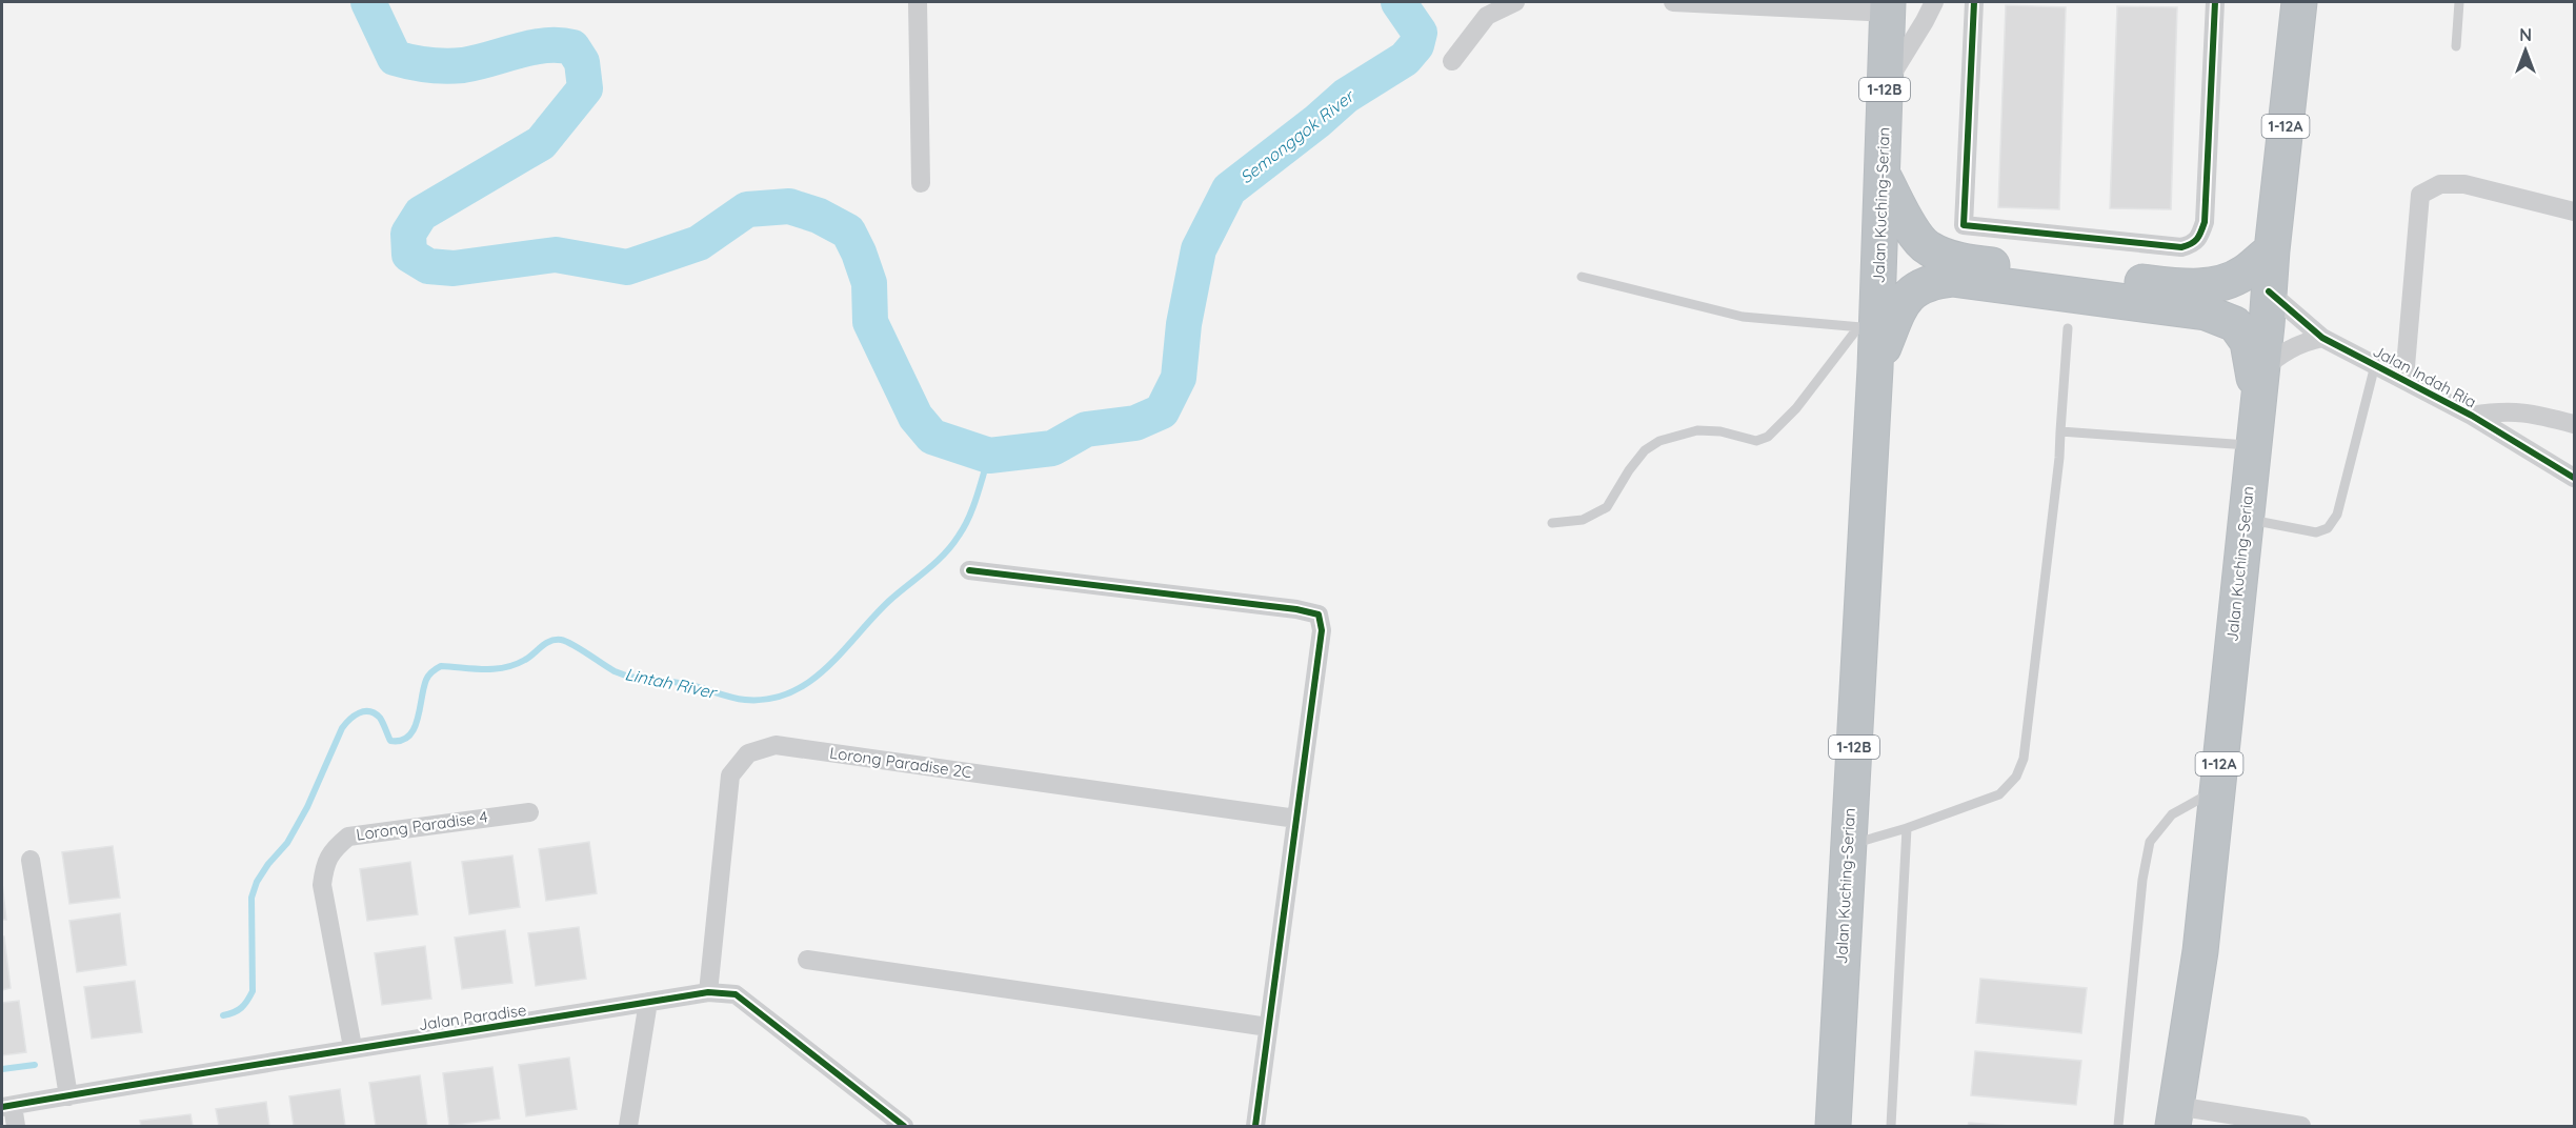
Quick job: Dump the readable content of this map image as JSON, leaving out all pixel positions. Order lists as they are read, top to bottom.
{
  "streets": {
    "highway": ["1-12B", "1-12A", "Jalan Kuching-Serian"],
    "street": [
      "Jalan Indah Ria",
      "Lorong Paradise 2C",
      "Lorong Paradise 4",
      "Jalan Paradise"
    ]
  },
  "crossings": [
    ["Jalan Kuching-Serian", "Jalan Indah Ria"],
    ["Lorong Paradise 2C", "Jalan Paradise"],
    ["Lorong Paradise 4", "Jalan Paradise"]
  ],
  "water": ["Semonggok River", "Lintah River"],
  "north": "top"
}
